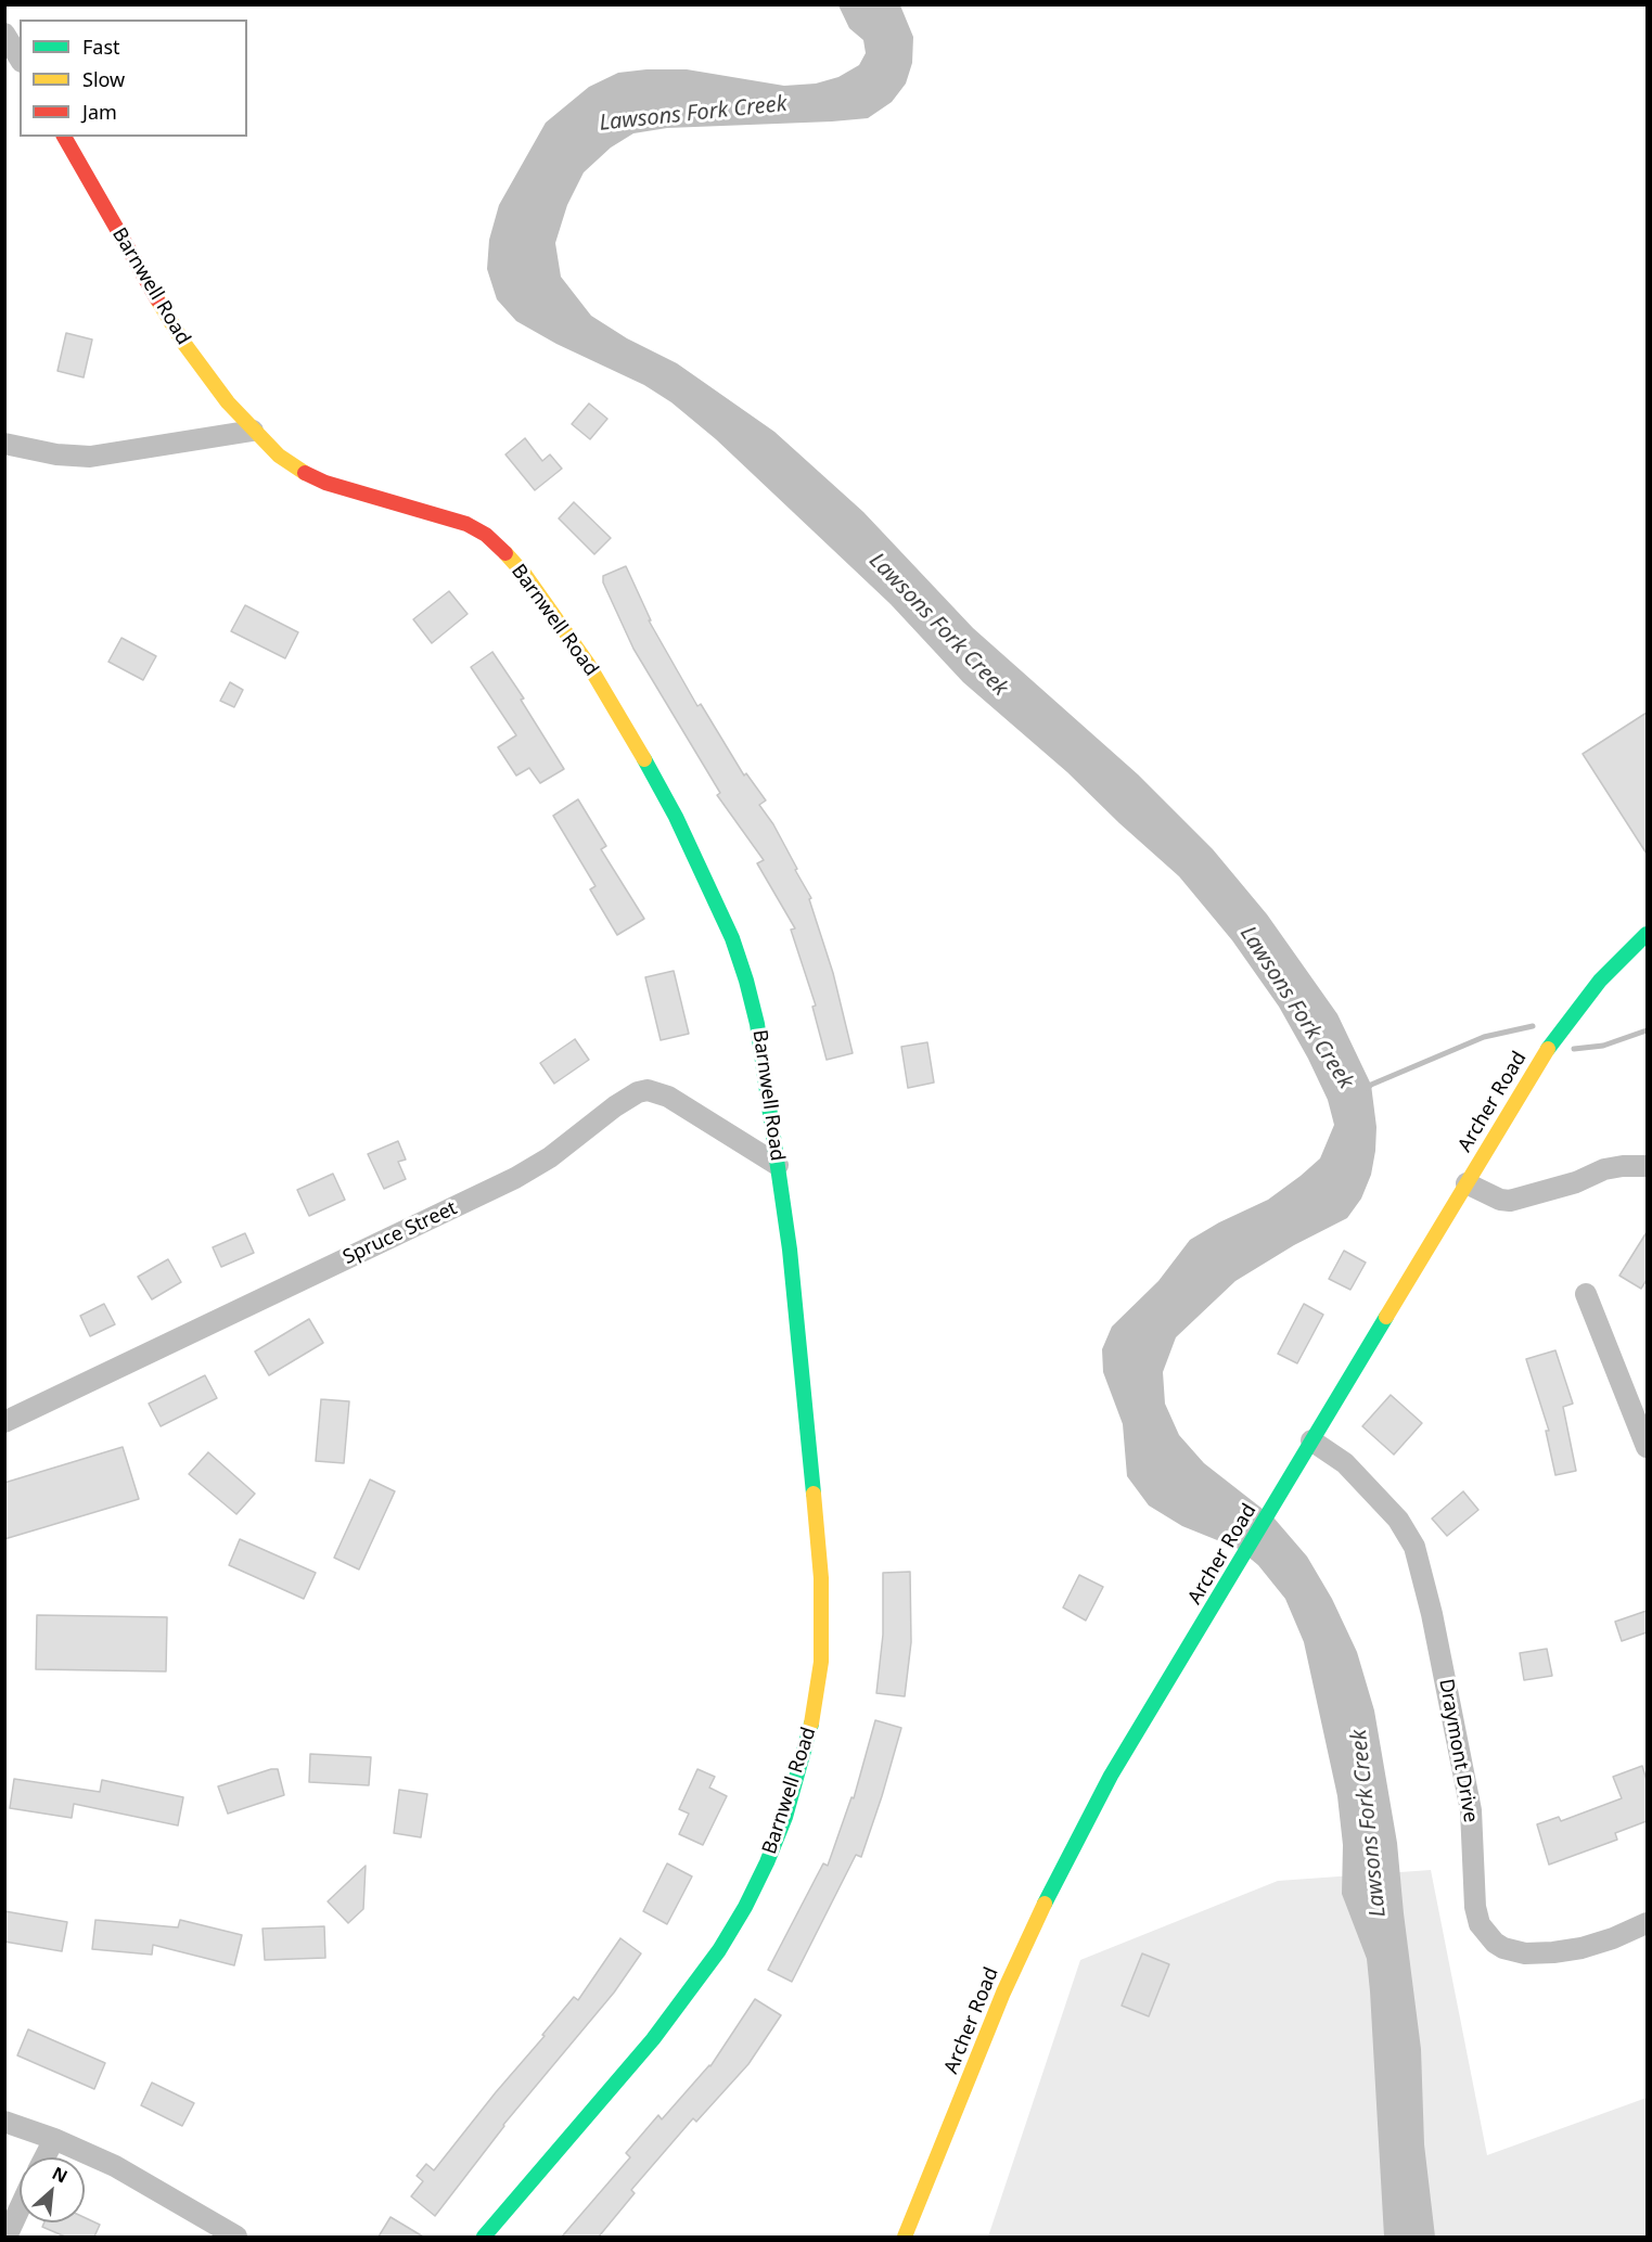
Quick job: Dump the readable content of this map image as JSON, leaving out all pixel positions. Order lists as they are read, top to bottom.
{
  "streets": {
    "street": [
      "Barnwell Road",
      "Archer Road",
      "Spruce Street",
      "Draymont Drive"
    ]
  },
  "crossings": [
    ["Barnwell Road", "Spruce Street"],
    ["Archer Road", "Draymont Drive"]
  ],
  "water": ["Lawsons Fork Creek"],
  "legend": ["Fast", "Slow", "Jam"],
  "north": "top right"
}
